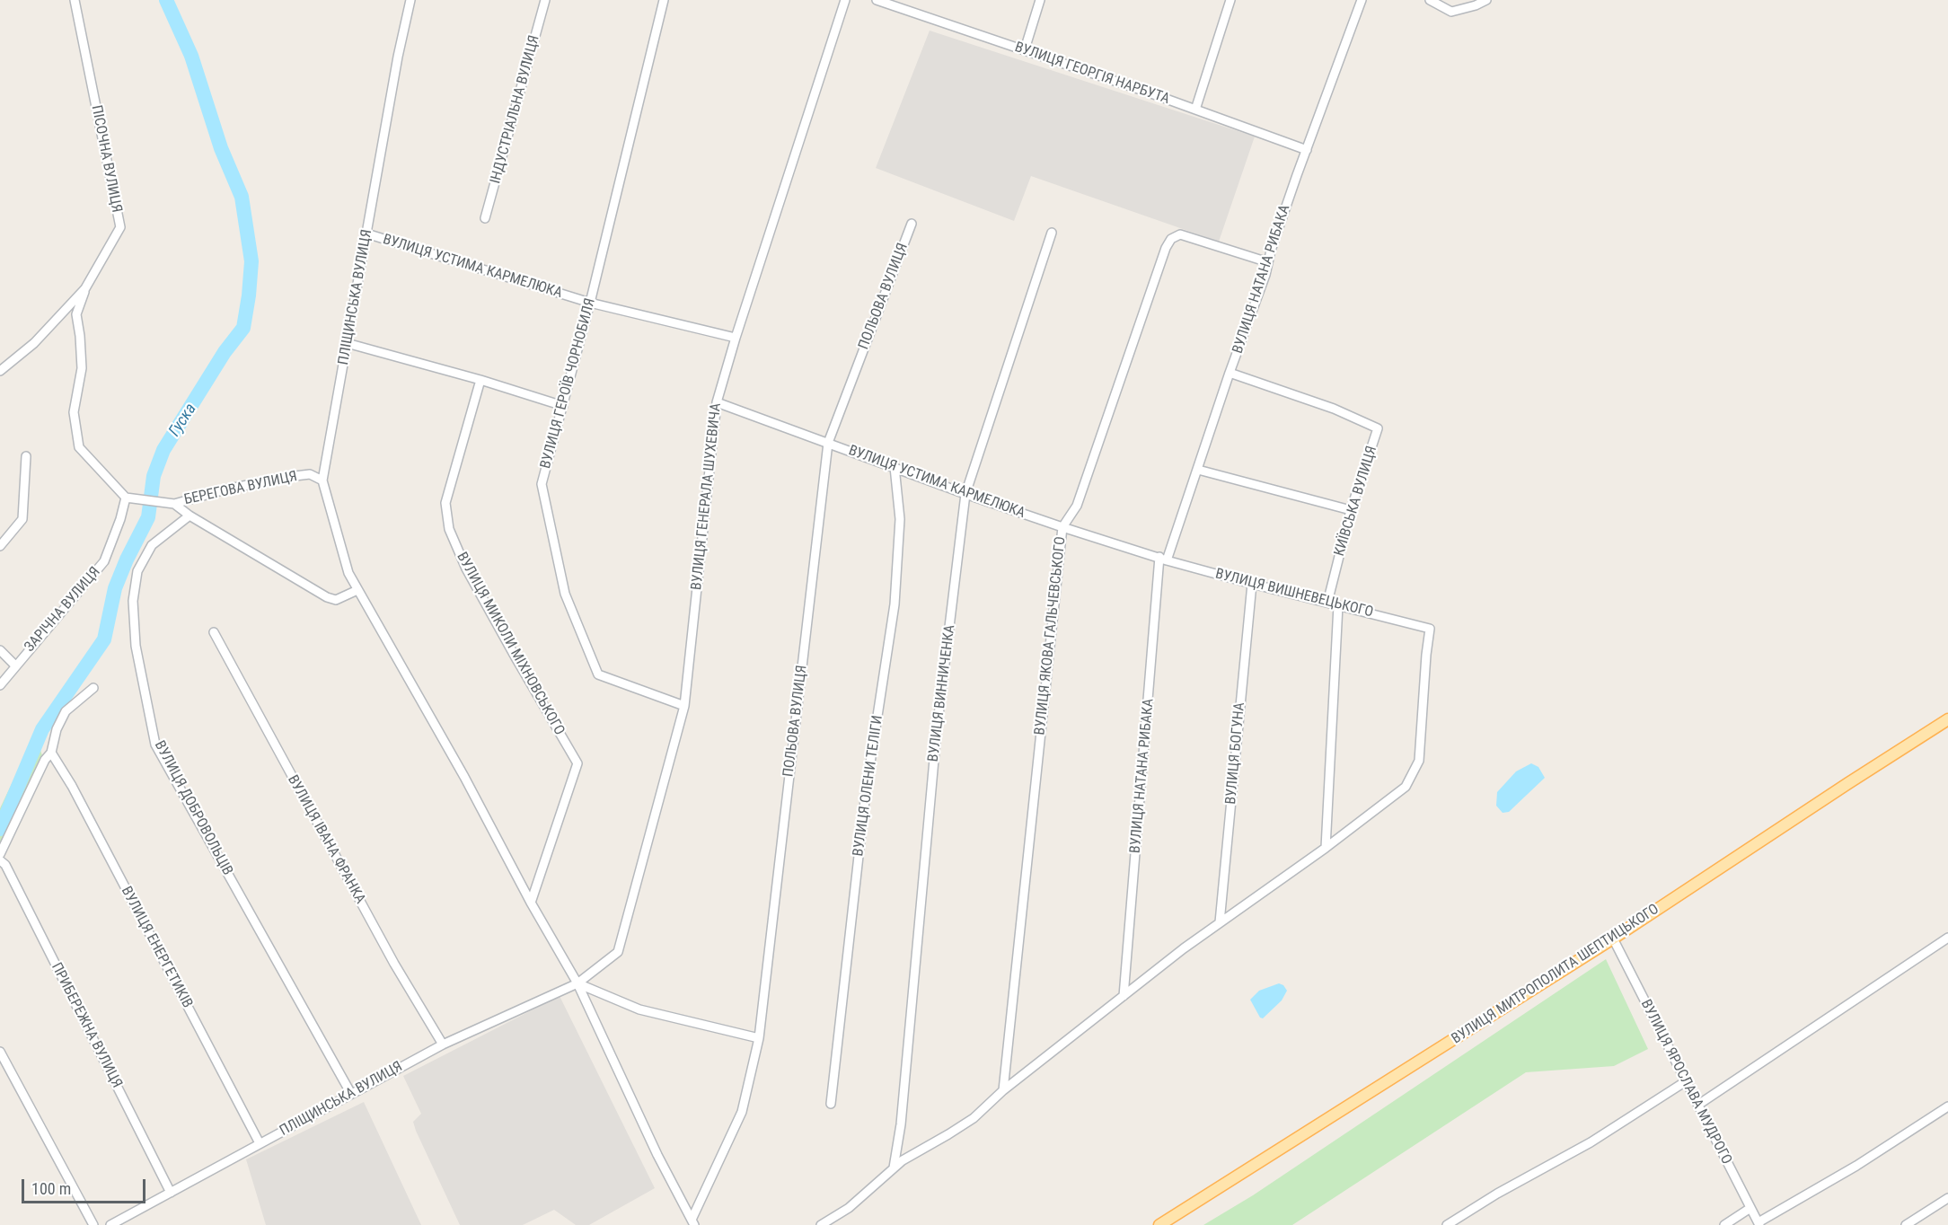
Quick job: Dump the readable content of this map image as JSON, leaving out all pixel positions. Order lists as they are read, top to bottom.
{
  "streets": {
    "main road": ["ВУЛИЦЯ МИТРОПОЛИТА ШЕПТИЦЬКОГО"],
    "street": [
      "ВУЛИЦЯ ГЕОРГІЯ НАРБУТА",
      "ІНДУСТРІАЛЬНА ВУЛИЦЯ",
      "ПІСОЧНА ВУЛИЦЯ",
      "ВУЛИЦЯ УСТИМА КАРМЕЛЮКА",
      "ВУЛИЦЯ НАТАНА РИБАКА",
      "ПОЛЬОВА ВУЛИЦЯ",
      "ПЛІЩИНСЬКА ВУЛИЦЯ",
      "ВУЛИЦЯ ГЕРОЇВ ЧОРНОБИЛЯ",
      "БЕРЕГОВА ВУЛИЦЯ",
      "ВУЛИЦЯ ГЕНЕРАЛА ШУХЕВИЧА",
      "КИЇВСЬКА ВУЛИЦЯ",
      "ВУЛИЦЯ ВИШНЕВЕЦЬКОГО",
      "ЗАРІЧНА ВУЛИЦЯ",
      "ВУЛИЦЯ ЯКОВА ГАЛЬЧЕВСЬКОГО",
      "ВУЛИЦЯ МИКОЛИ МІХНОВСЬКОГО",
      "ВУЛИЦЯ ВИННИЧЕНКА",
      "ВУЛИЦЯ БОГУНА",
      "ВУЛИЦЯ ОЛЕНИ ТЕЛІГИ",
      "ВУЛИЦЯ ДОБРОВОЛЬЦІВ",
      "ВУЛИЦЯ ІВАНА ФРАНКА",
      "ВУЛИЦЯ ЕНЕРГЕТИКІВ",
      "ПРИБЕРЕЖНА ВУЛИЦЯ",
      "ВУЛИЦЯ ЯРОСЛАВА МУДРОГО"
    ]
  },
  "crossings": [
    ["ВУЛИЦЯ ГЕОРГІЯ НАРБУТА", "ВУЛИЦЯ НАТАНА РИБАКА"],
    ["ВУЛИЦЯ УСТИМА КАРМЕЛЮКА", "ВУЛИЦЯ НАТАНА РИБАКА"],
    ["ВУЛИЦЯ УСТИМА КАРМЕЛЮКА", "ПОЛЬОВА ВУЛИЦЯ"],
    ["ВУЛИЦЯ УСТИМА КАРМЕЛЮКА", "ПЛІЩИНСЬКА ВУЛИЦЯ"],
    ["ВУЛИЦЯ УСТИМА КАРМЕЛЮКА", "ВУЛИЦЯ ГЕРОЇВ ЧОРНОБИЛЯ"],
    ["ВУЛИЦЯ УСТИМА КАРМЕЛЮКА", "ВУЛИЦЯ ГЕНЕРАЛА ШУХЕВИЧА"],
    ["ВУЛИЦЯ УСТИМА КАРМЕЛЮКА", "ВУЛИЦЯ ВИШНЕВЕЦЬКОГО"],
    ["ВУЛИЦЯ УСТИМА КАРМЕЛЮКА", "ВУЛИЦЯ ЯКОВА ГАЛЬЧЕВСЬКОГО"],
    ["ВУЛИЦЯ УСТИМА КАРМЕЛЮКА", "ВУЛИЦЯ ВИННИЧЕНКА"],
    ["ВУЛИЦЯ УСТИМА КАРМЕЛЮКА", "ВУЛИЦЯ ОЛЕНИ ТЕЛІГИ"],
    ["ВУЛИЦЯ НАТАНА РИБАКА", "КИЇВСЬКА ВУЛИЦЯ"],
    ["ВУЛИЦЯ НАТАНА РИБАКА", "ВУЛИЦЯ ВИШНЕВЕЦЬКОГО"],
    ["ВУЛИЦЯ НАТАНА РИБАКА", "ВУЛИЦЯ ЯКОВА ГАЛЬЧЕВСЬКОГО"],
    ["ПОЛЬОВА ВУЛИЦЯ", "ПЛІЩИНСЬКА ВУЛИЦЯ"],
    ["ПЛІЩИНСЬКА ВУЛИЦЯ", "БЕРЕГОВА ВУЛИЦЯ"],
    ["ПЛІЩИНСЬКА ВУЛИЦЯ", "ВУЛИЦЯ ГЕНЕРАЛА ШУХЕВИЧА"],
    ["ПЛІЩИНСЬКА ВУЛИЦЯ", "ВУЛИЦЯ МИКОЛИ МІХНОВСЬКОГО"],
    ["ПЛІЩИНСЬКА ВУЛИЦЯ", "ВУЛИЦЯ ДОБРОВОЛЬЦІВ"],
    ["ПЛІЩИНСЬКА ВУЛИЦЯ", "ВУЛИЦЯ ІВАНА ФРАНКА"],
    ["ПЛІЩИНСЬКА ВУЛИЦЯ", "ВУЛИЦЯ ЕНЕРГЕТИКІВ"],
    ["ПЛІЩИНСЬКА ВУЛИЦЯ", "ПРИБЕРЕЖНА ВУЛИЦЯ"],
    ["ВУЛИЦЯ ГЕРОЇВ ЧОРНОБИЛЯ", "ВУЛИЦЯ ГЕНЕРАЛА ШУХЕВИЧА"],
    ["БЕРЕГОВА ВУЛИЦЯ", "ЗАРІЧНА ВУЛИЦЯ"],
    ["КИЇВСЬКА ВУЛИЦЯ", "ВУЛИЦЯ ВИШНЕВЕЦЬКОГО"],
    ["ВУЛИЦЯ ВИШНЕВЕЦЬКОГО", "ВУЛИЦЯ БОГУНА"],
    ["ВУЛИЦЯ МИТРОПОЛИТА ШЕПТИЦЬКОГО", "ВУЛИЦЯ ЯРОСЛАВА МУДРОГО"]
  ],
  "water": ["Гуска"],
  "scale_bar": "100 m"
}
